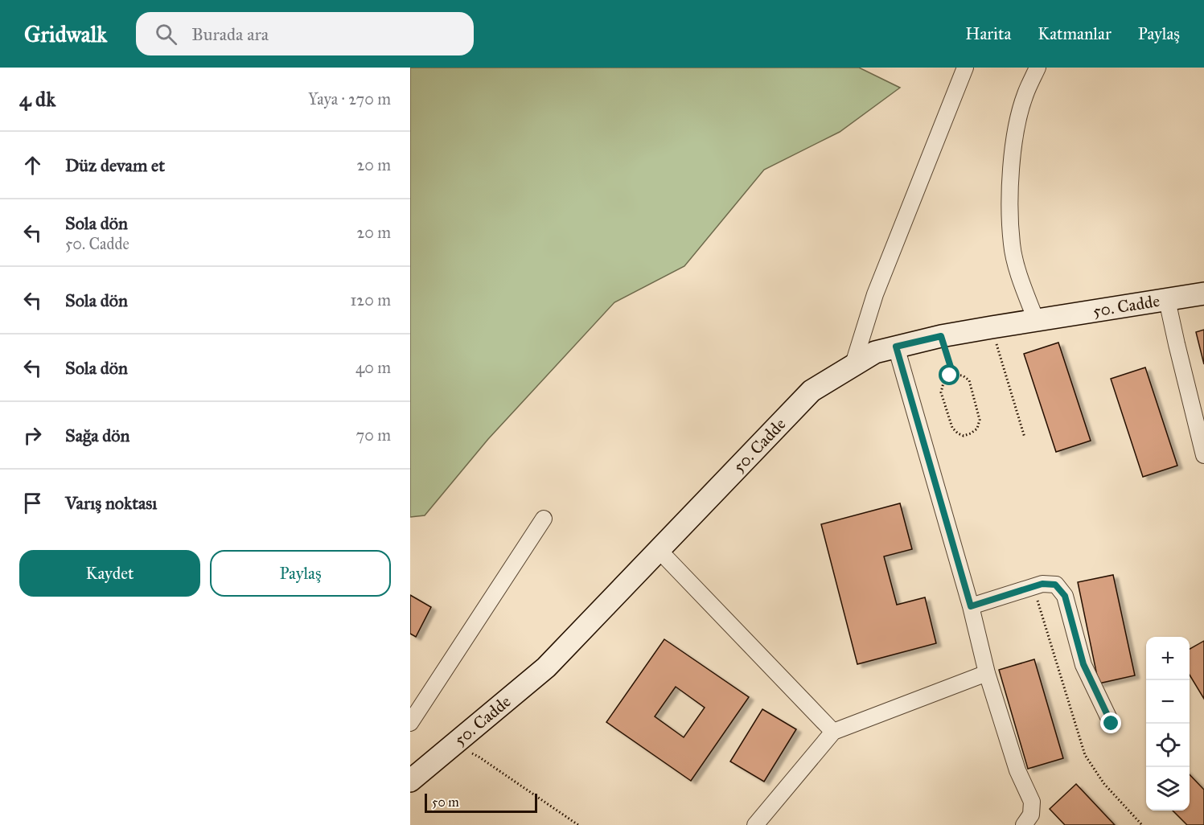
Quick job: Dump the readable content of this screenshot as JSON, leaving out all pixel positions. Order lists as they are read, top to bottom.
{
  "streets": {
    "street": ["50. Cadde"]
  },
  "scale_bar": "50 m",
  "page": {
    "header": "Gridwalk",
    "search": "Burada ara",
    "nav": ["Harita", "Katmanlar", "Paylaş"],
    "heading": ["4 dk", "Yaya · 270 m"],
    "list": [
      ["Düz devam et", "20 m"],
      ["Sola dön", "50. Cadde", "20 m"],
      ["Sola dön", "120 m"],
      ["Sola dön", "40 m"],
      ["Sağa dön", "70 m"],
      "Varış noktası"
    ],
    "buttons": ["Kaydet", "Paylaş"],
    "map_buttons": ["+", "−"],
    "scale": "50 m"
  }
}
